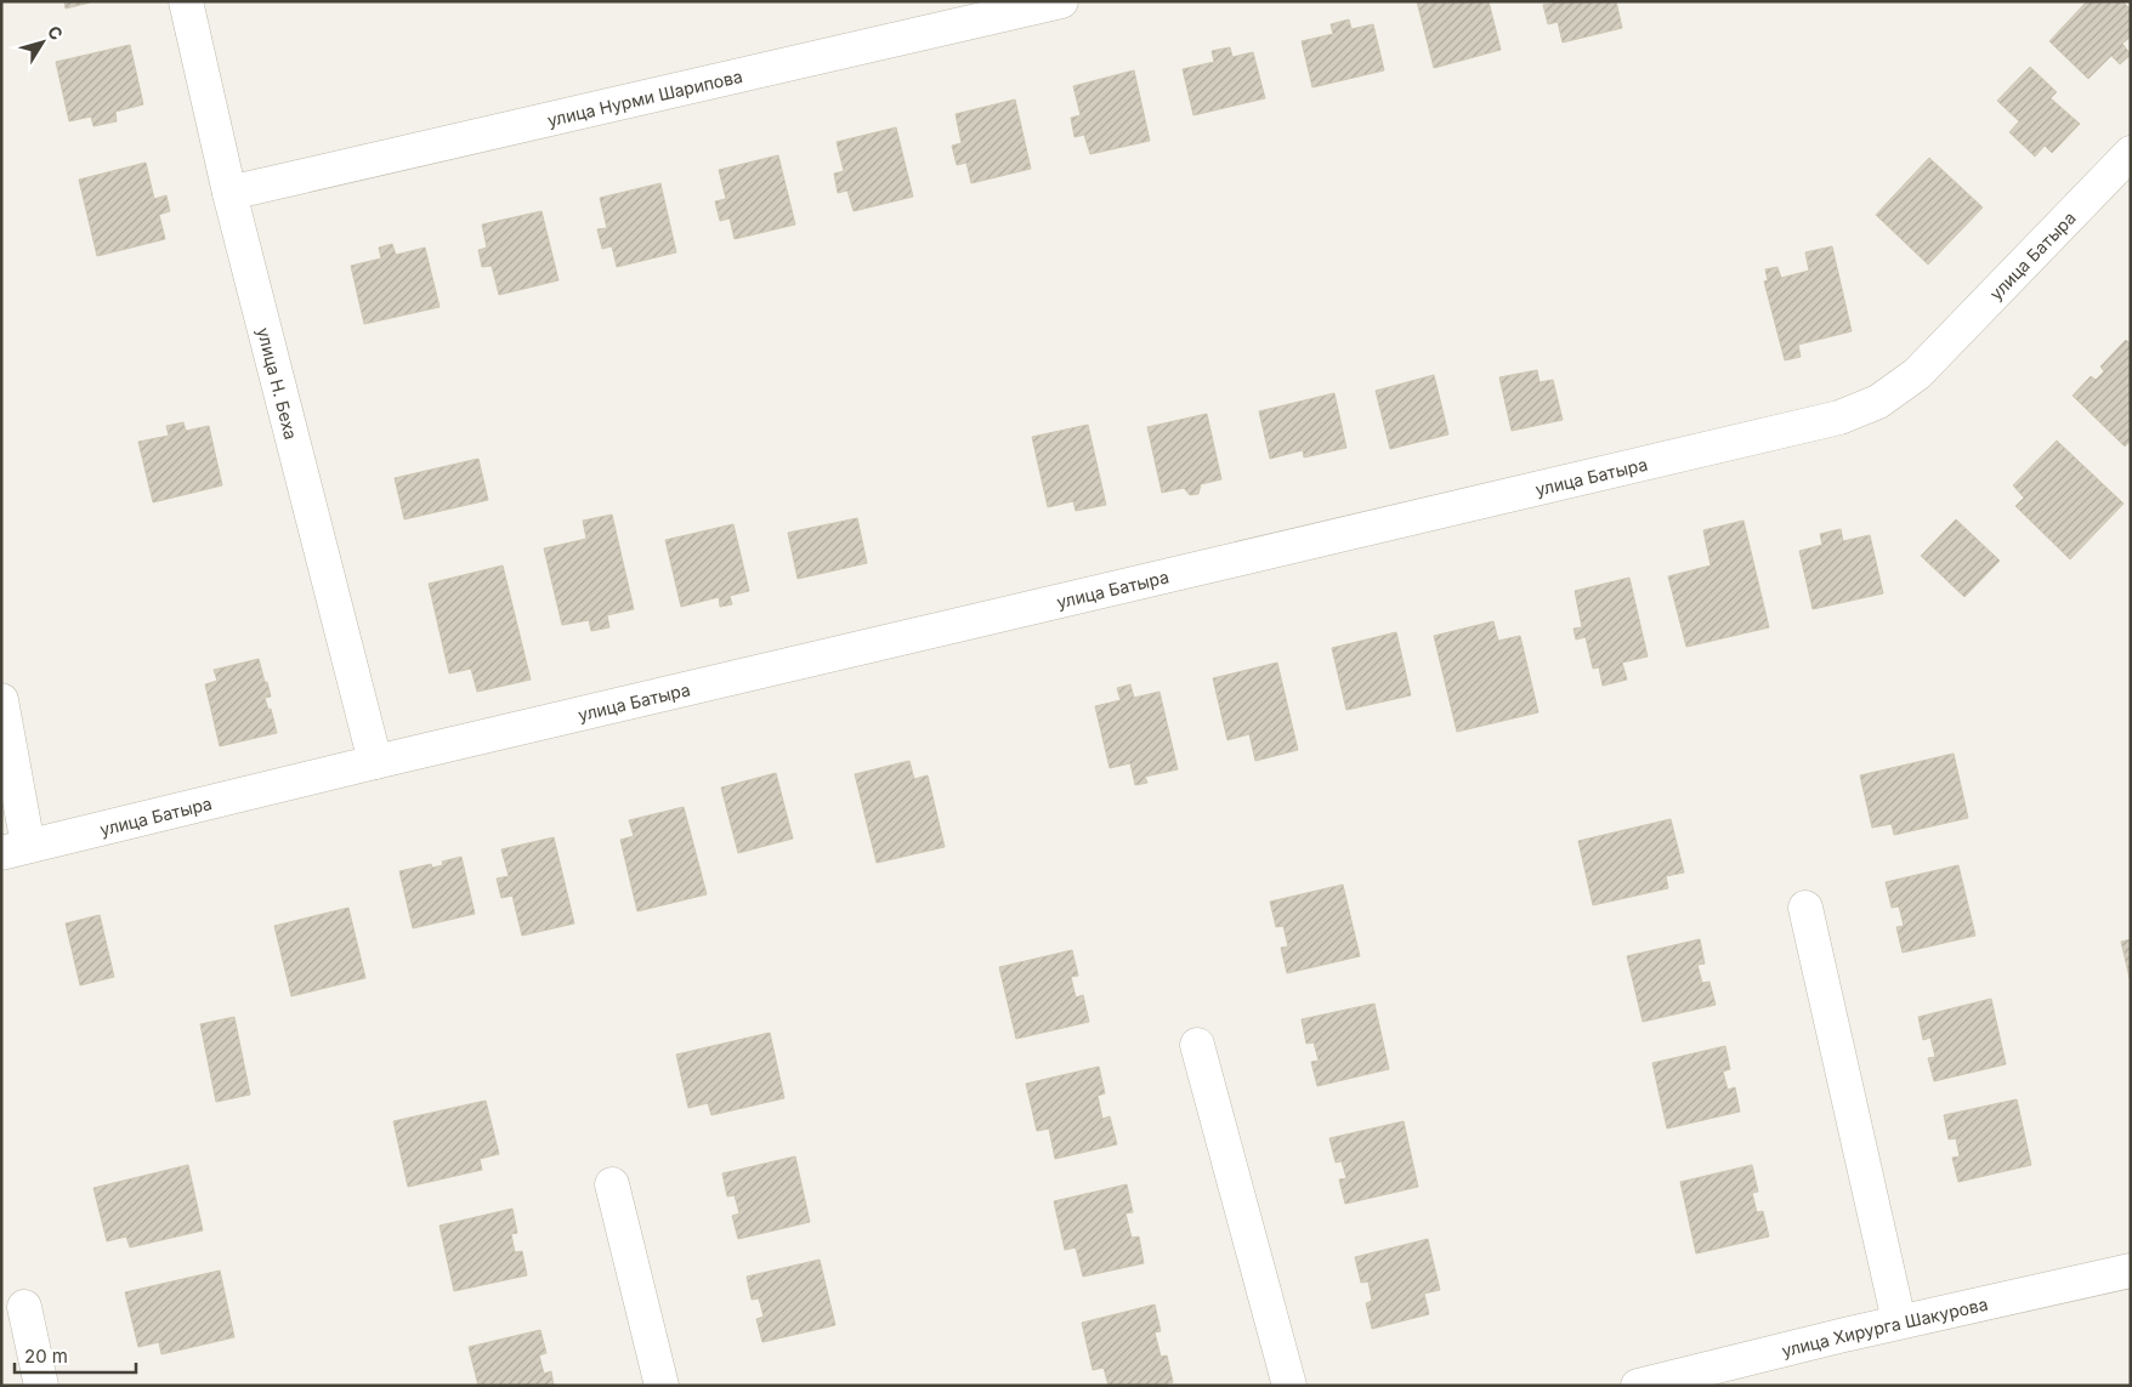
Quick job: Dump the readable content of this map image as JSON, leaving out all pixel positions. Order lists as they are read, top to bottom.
{
  "streets": {
    "street": [
      "улица Нурми Шарипова",
      "улица Батыра",
      "улица Н. Беха",
      "улица Хирурга Шакурова"
    ]
  },
  "crossings": [
    ["улица Нурми Шарипова", "улица Н. Беха"],
    ["улица Батыра", "улица Н. Беха"]
  ],
  "scale_bar": "20 m",
  "north": "top right"
}
